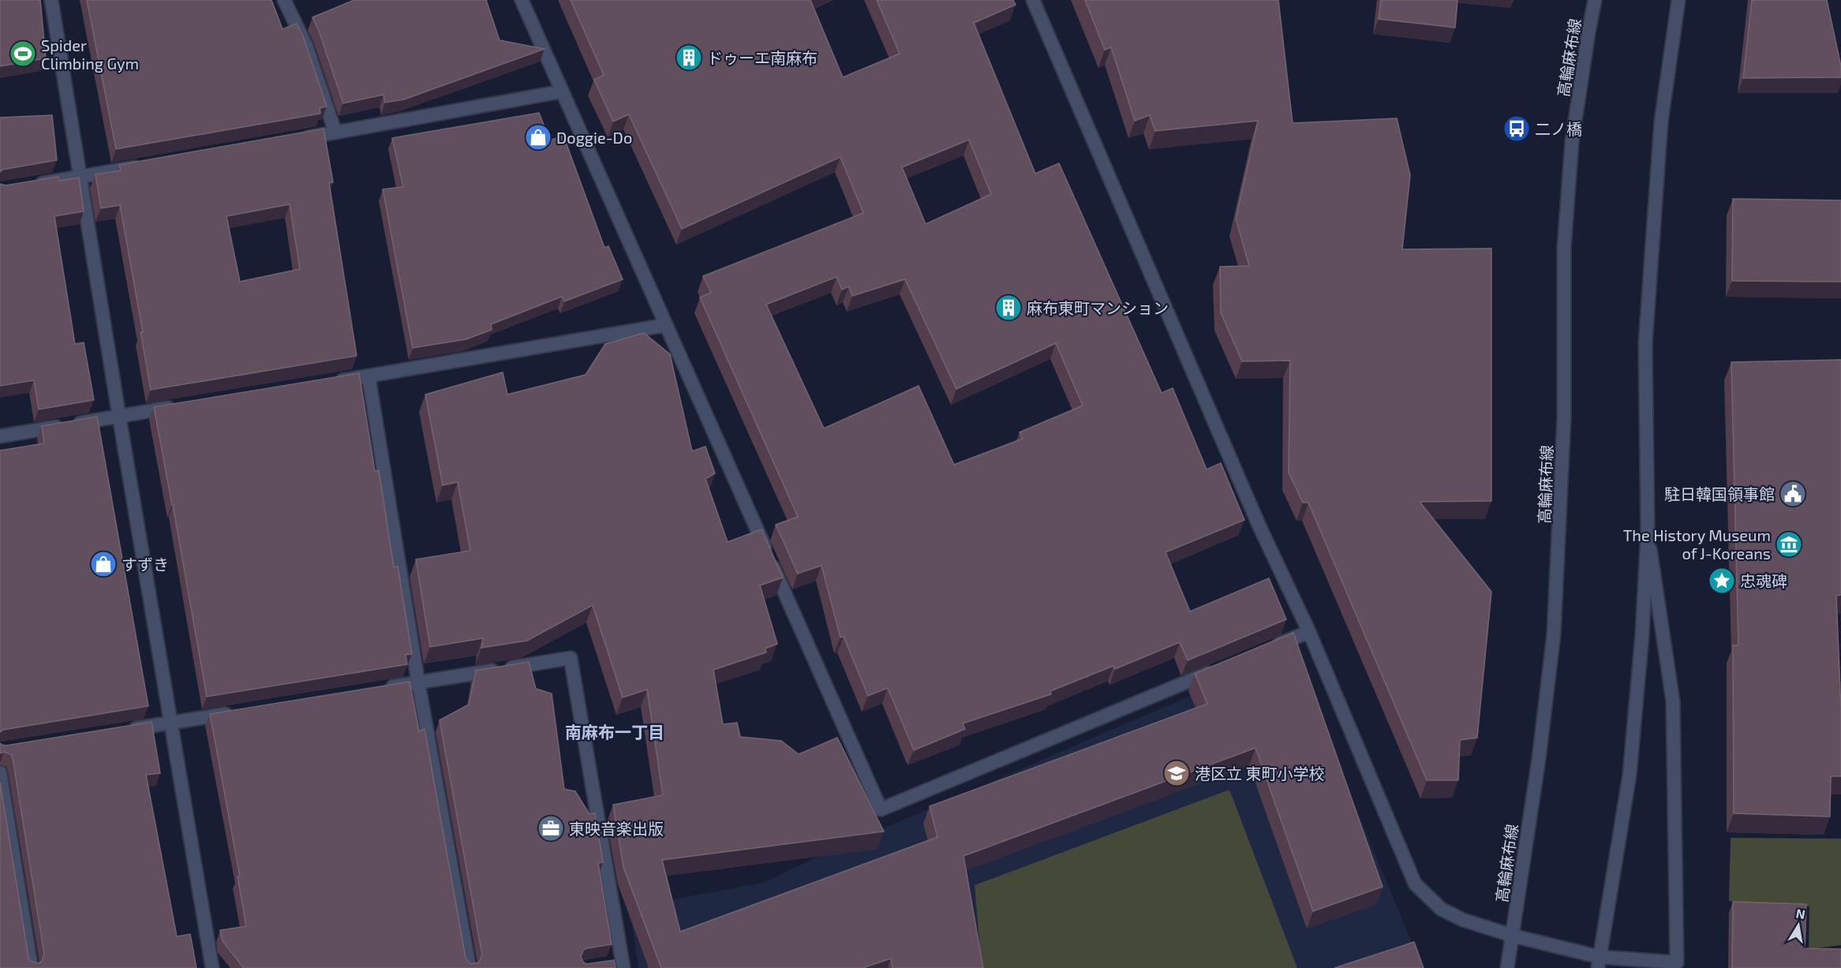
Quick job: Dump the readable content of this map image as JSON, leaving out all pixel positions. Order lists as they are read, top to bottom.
{
  "streets": {
    "street": ["高輪麻布線"]
  },
  "districts": ["南麻布一丁目"],
  "places": {
    "sports": ["Spider Climbing Gym"],
    "building": ["ドゥーエ南麻布", "麻布東町マンション"],
    "bus stop": ["二ノ橋"],
    "shop": ["Doggie-Do", "すずき"],
    "public building": ["駐日韓国領事館"],
    "museum": ["The History Museum of J-Koreans"],
    "place": ["忠魂碑"],
    "school or university": ["港区立 東町小学校"],
    "office": ["東映音楽出版"]
  },
  "north": "top"
}
